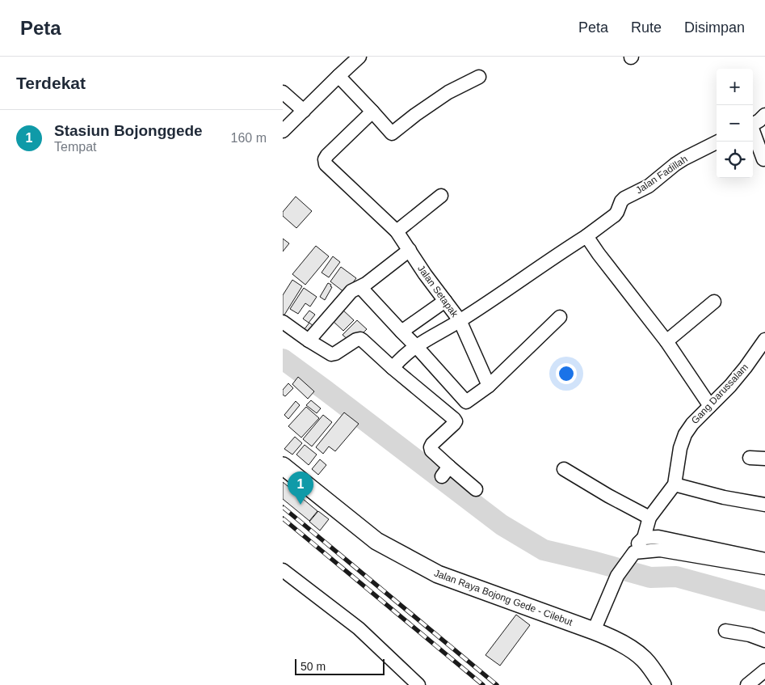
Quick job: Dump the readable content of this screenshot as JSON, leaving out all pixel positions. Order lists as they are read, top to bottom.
{
  "streets": {
    "main road": ["Jalan Raya Bojong Gede - Cilebut"],
    "street": ["Jalan Fadillah", "Jalan Setapak", "Gang Darussalam"]
  },
  "crossings": [
    ["Gang Darussalam", "Jalan Raya Bojong Gede - Cilebut"]
  ],
  "scale_bar": "50 m",
  "page": {
    "header": "Peta",
    "nav": ["Peta", "Rute", "Disimpan"],
    "heading": "Terdekat",
    "map_buttons": ["+", "−"],
    "list": [
      {
        "mark": "1",
        "name": "Stasiun Bojonggede",
        "note": "Tempat",
        "value": "160 m"
      }
    ],
    "pins": "1",
    "scale": "50 m"
  }
}
